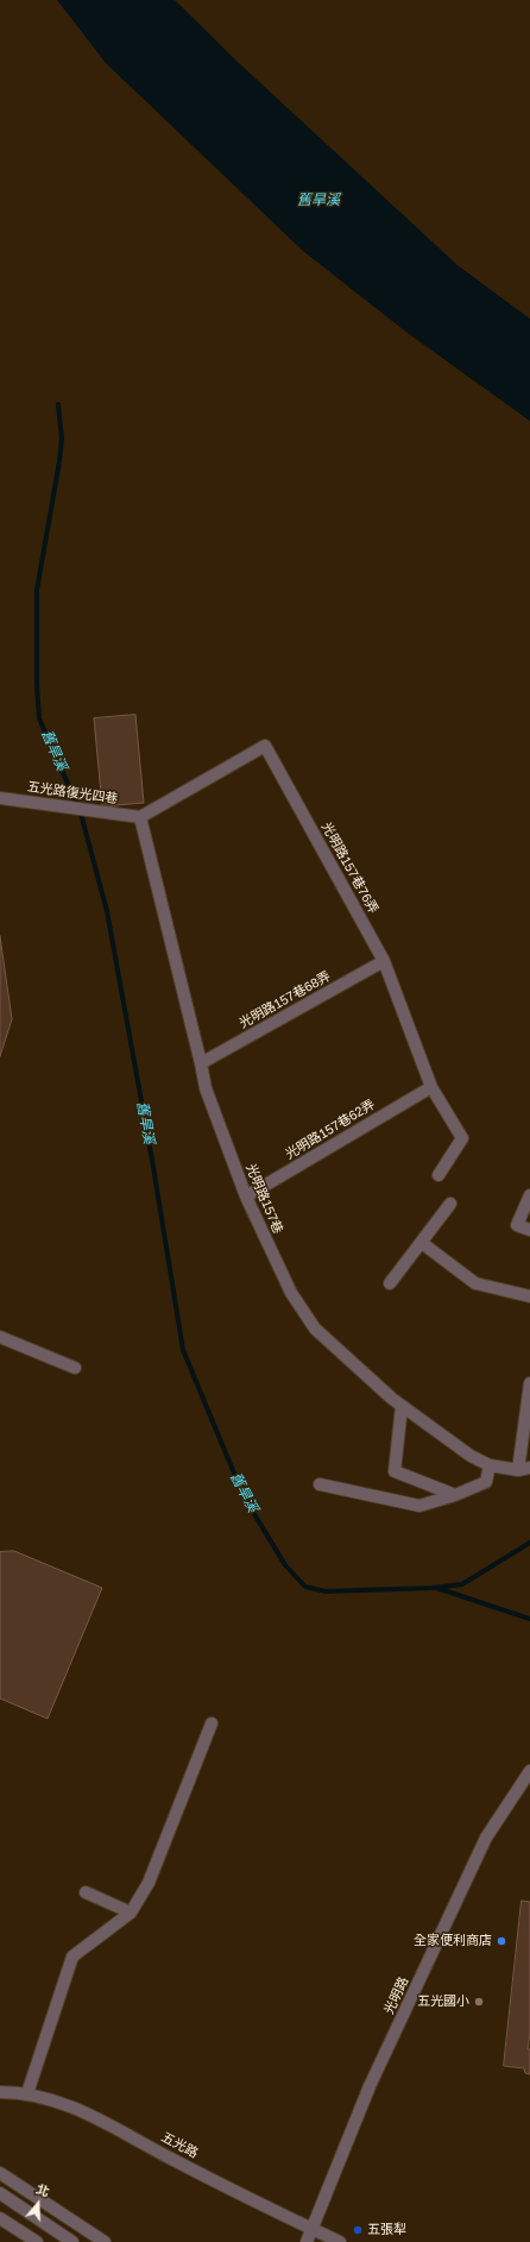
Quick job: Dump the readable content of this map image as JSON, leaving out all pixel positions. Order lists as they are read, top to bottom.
{
  "streets": {
    "street": [
      "五光路復光四巷",
      "光明路157巷76弄",
      "光明路157巷68弄",
      "光明路157巷62弄",
      "光明路157巷",
      "光明路",
      "五光路"
    ]
  },
  "crossings": [
    ["五光路復光四巷", "光明路157巷76弄"],
    ["五光路復光四巷", "光明路157巷"],
    ["光明路157巷76弄", "光明路157巷68弄"],
    ["光明路157巷76弄", "光明路157巷62弄"],
    ["光明路157巷76弄", "光明路157巷"],
    ["光明路157巷68弄", "光明路157巷"],
    ["光明路157巷62弄", "光明路157巷"],
    ["光明路", "五光路"]
  ],
  "water": ["舊旱溪"],
  "places": ["全家便利商店", "五光國小", "五張犁"],
  "north": "top"
}
